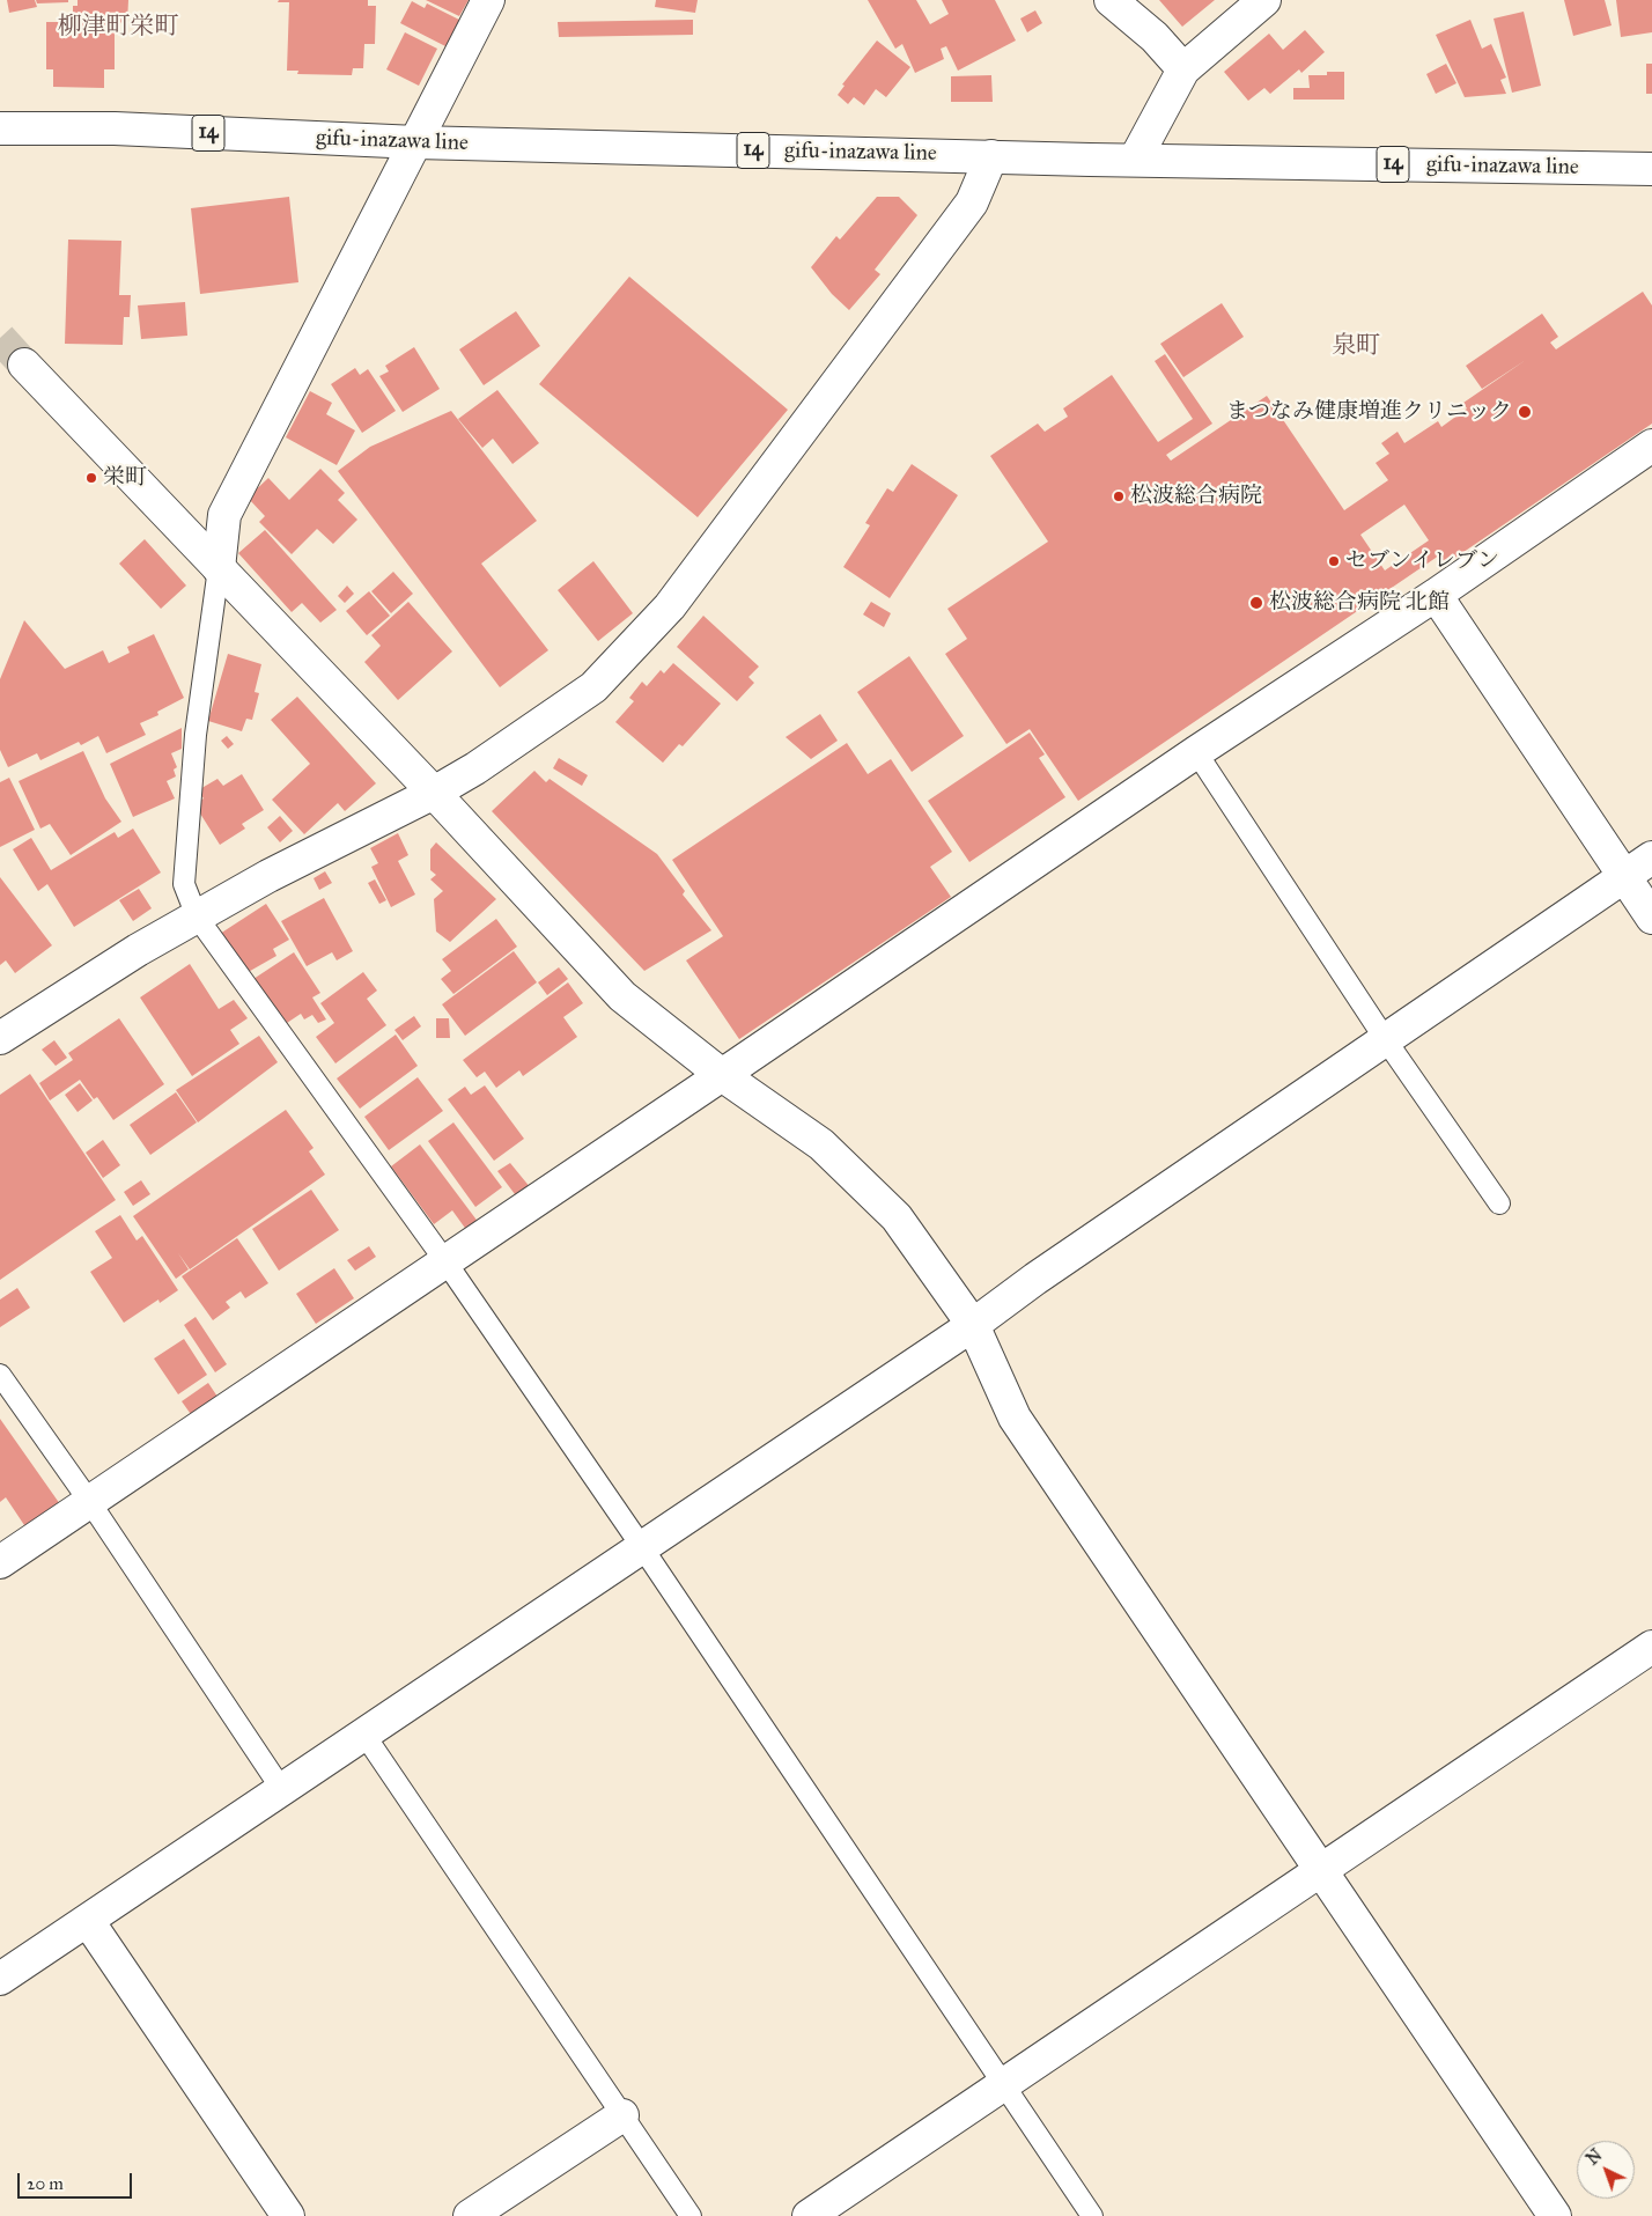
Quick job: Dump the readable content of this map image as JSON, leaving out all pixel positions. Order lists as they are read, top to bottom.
{
  "streets": {
    "street": ["14", "gifu-inazawa line"]
  },
  "districts": ["柳津町栄町", "泉町"],
  "places": [
    "まつなみ健康増進クリニック",
    "栄町",
    "松波総合病院",
    "セブンイレブン",
    "松波総合病院 北館"
  ],
  "scale_bar": "20 m",
  "north": "top left"
}
